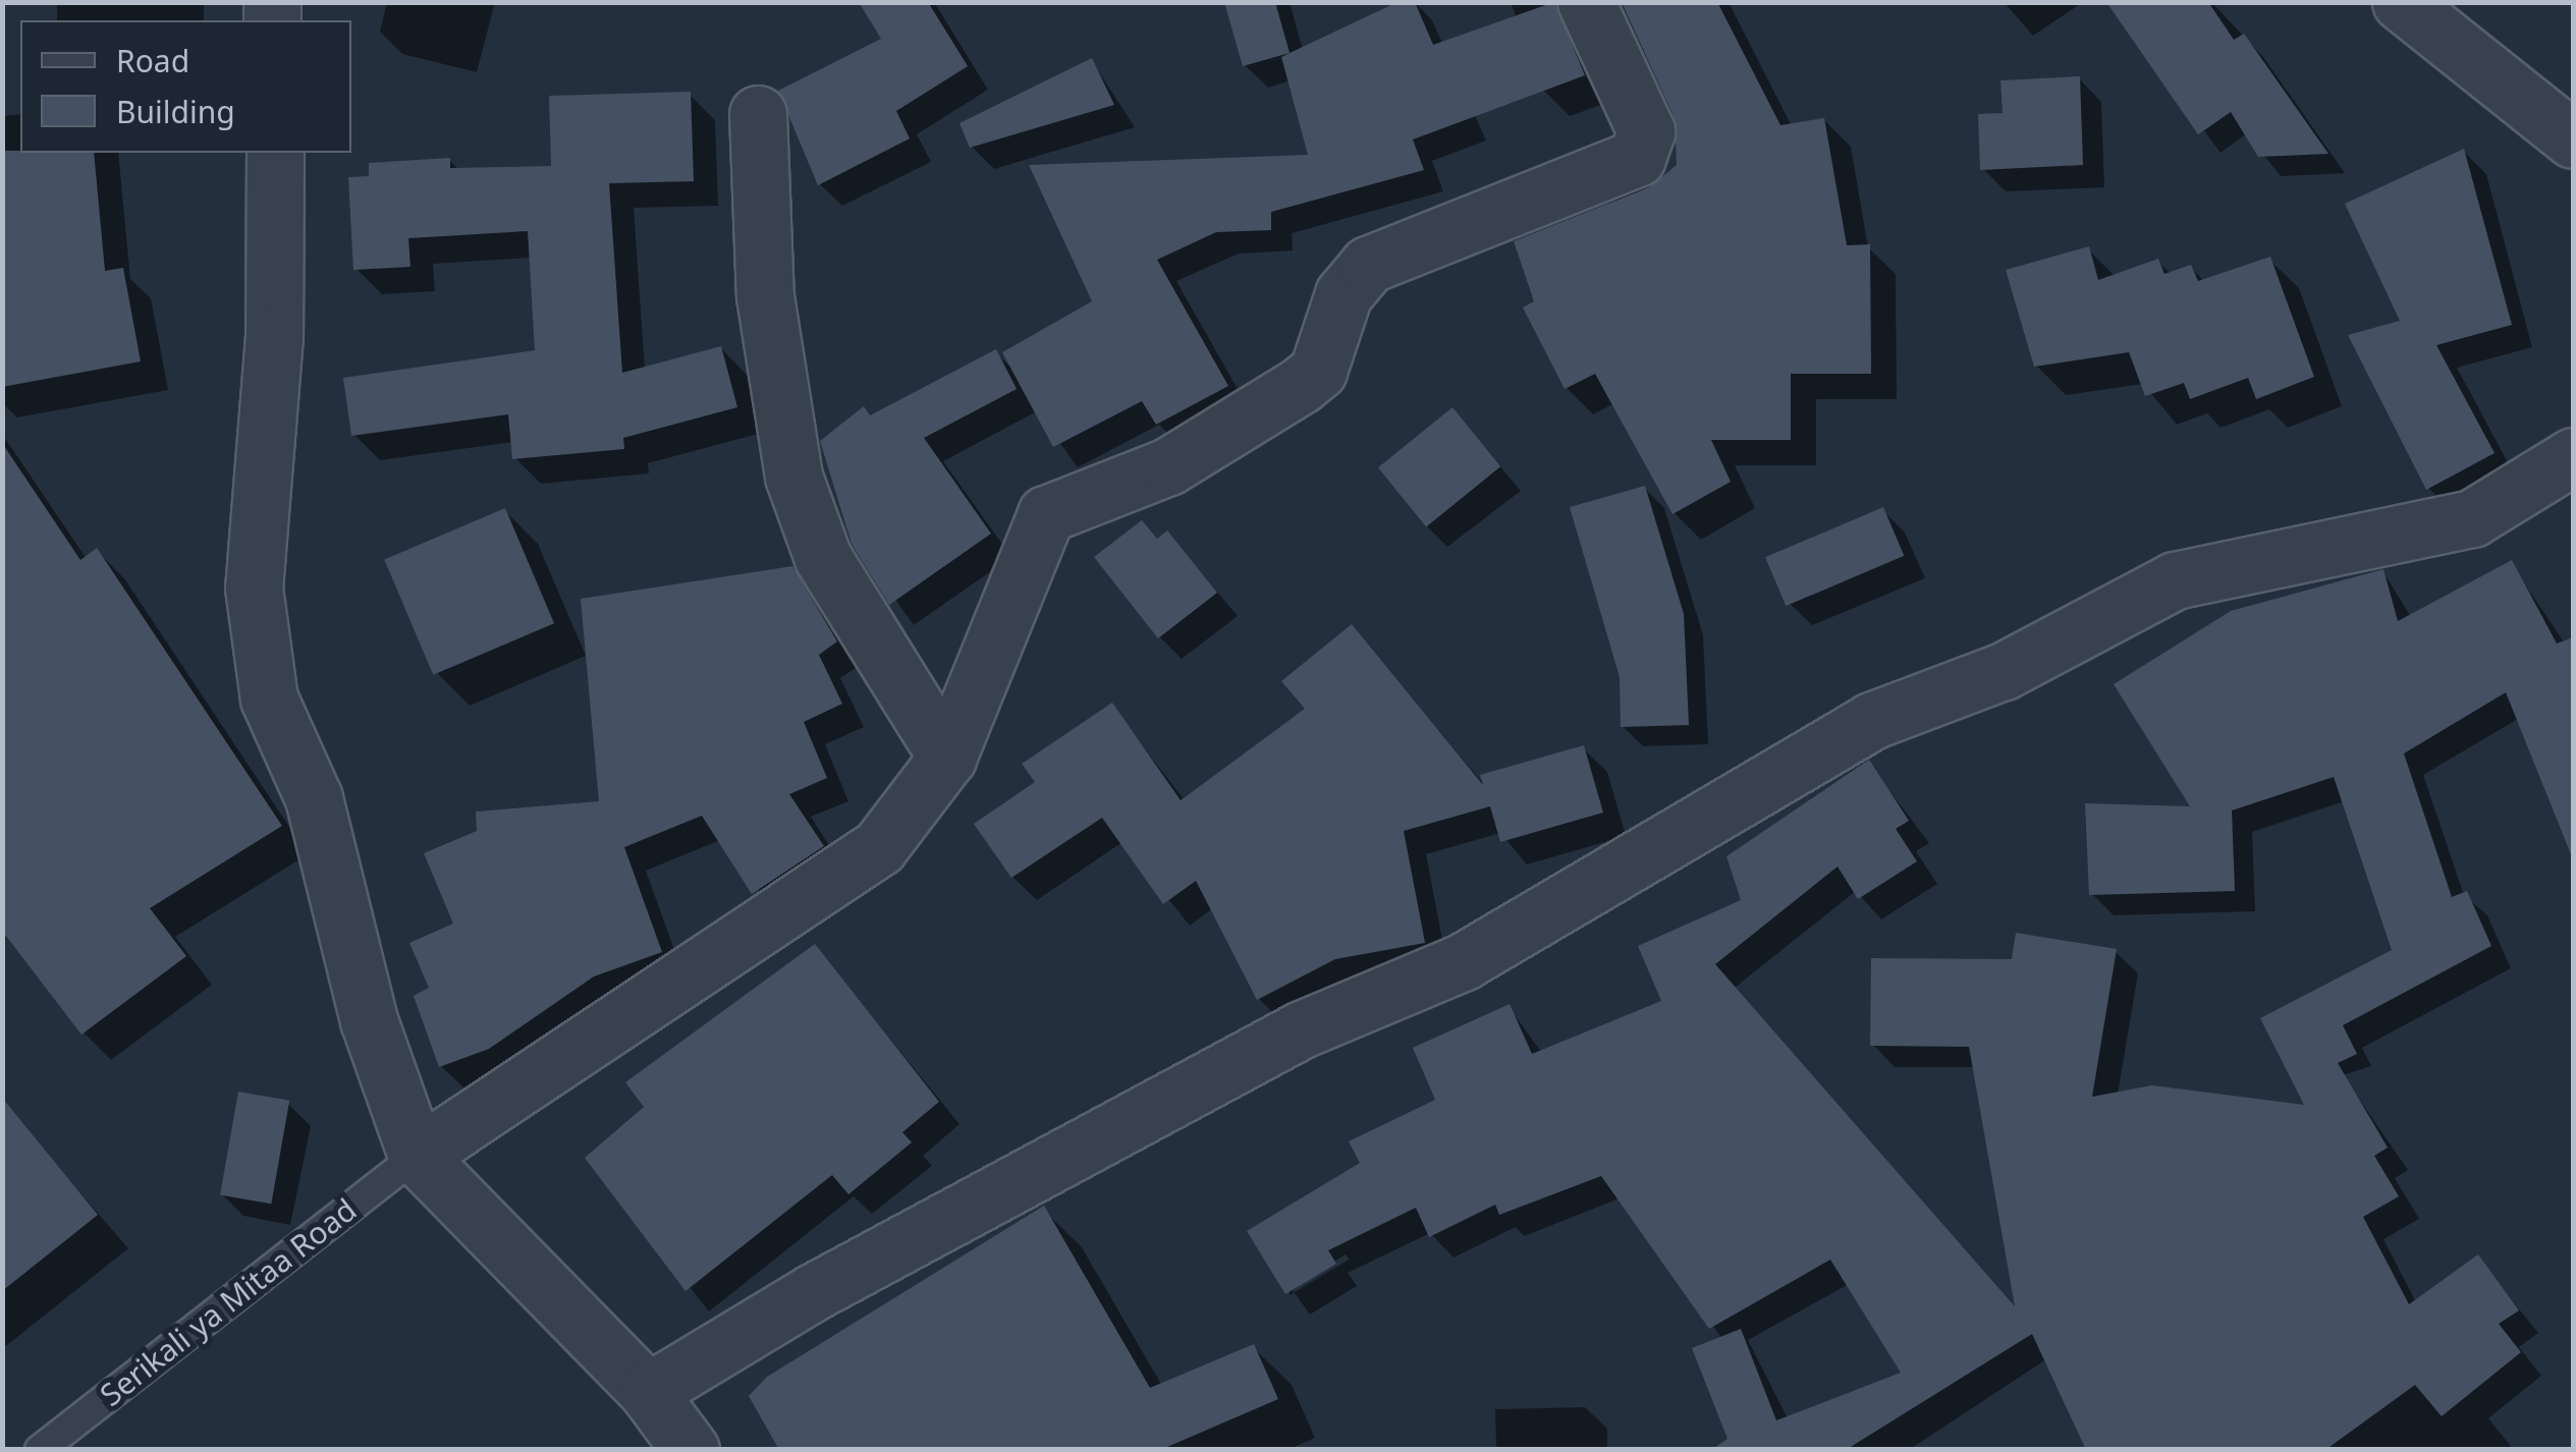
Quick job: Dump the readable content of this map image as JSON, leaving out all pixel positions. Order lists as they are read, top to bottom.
{
  "streets": {
    "lane": ["Serikali ya Mitaa Road"]
  },
  "legend": ["Road", "Building"]
}
